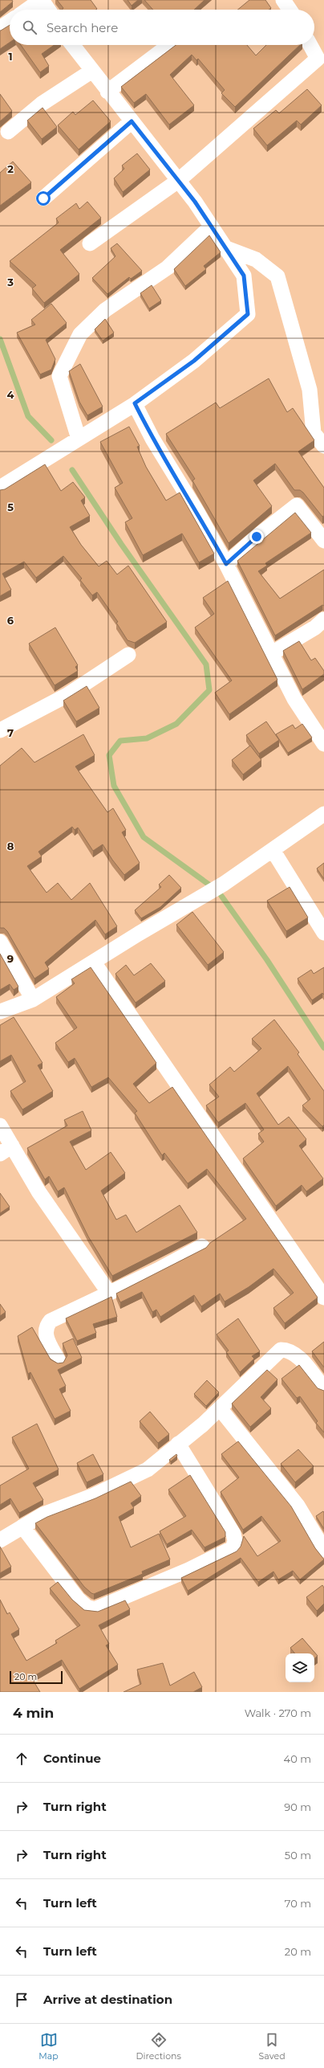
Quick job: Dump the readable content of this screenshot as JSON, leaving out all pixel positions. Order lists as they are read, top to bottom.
{
  "scale_bar": "20 m",
  "page": {
    "search": "Search here",
    "scale": "20 m",
    "heading": ["4 min", "Walk · 270 m"],
    "list": [
      ["Continue", "40 m"],
      ["Turn right", "90 m"],
      ["Turn right", "50 m"],
      ["Turn left", "70 m"],
      ["Turn left", "20 m"],
      "Arrive at destination"
    ],
    "nav": ["Map", "Directions", "Saved"]
  },
  "grid": {
    "rows": [
      "1",
      "2",
      "3",
      "4",
      "5",
      "6",
      "7",
      "8",
      "9"
    ]
  }
}
